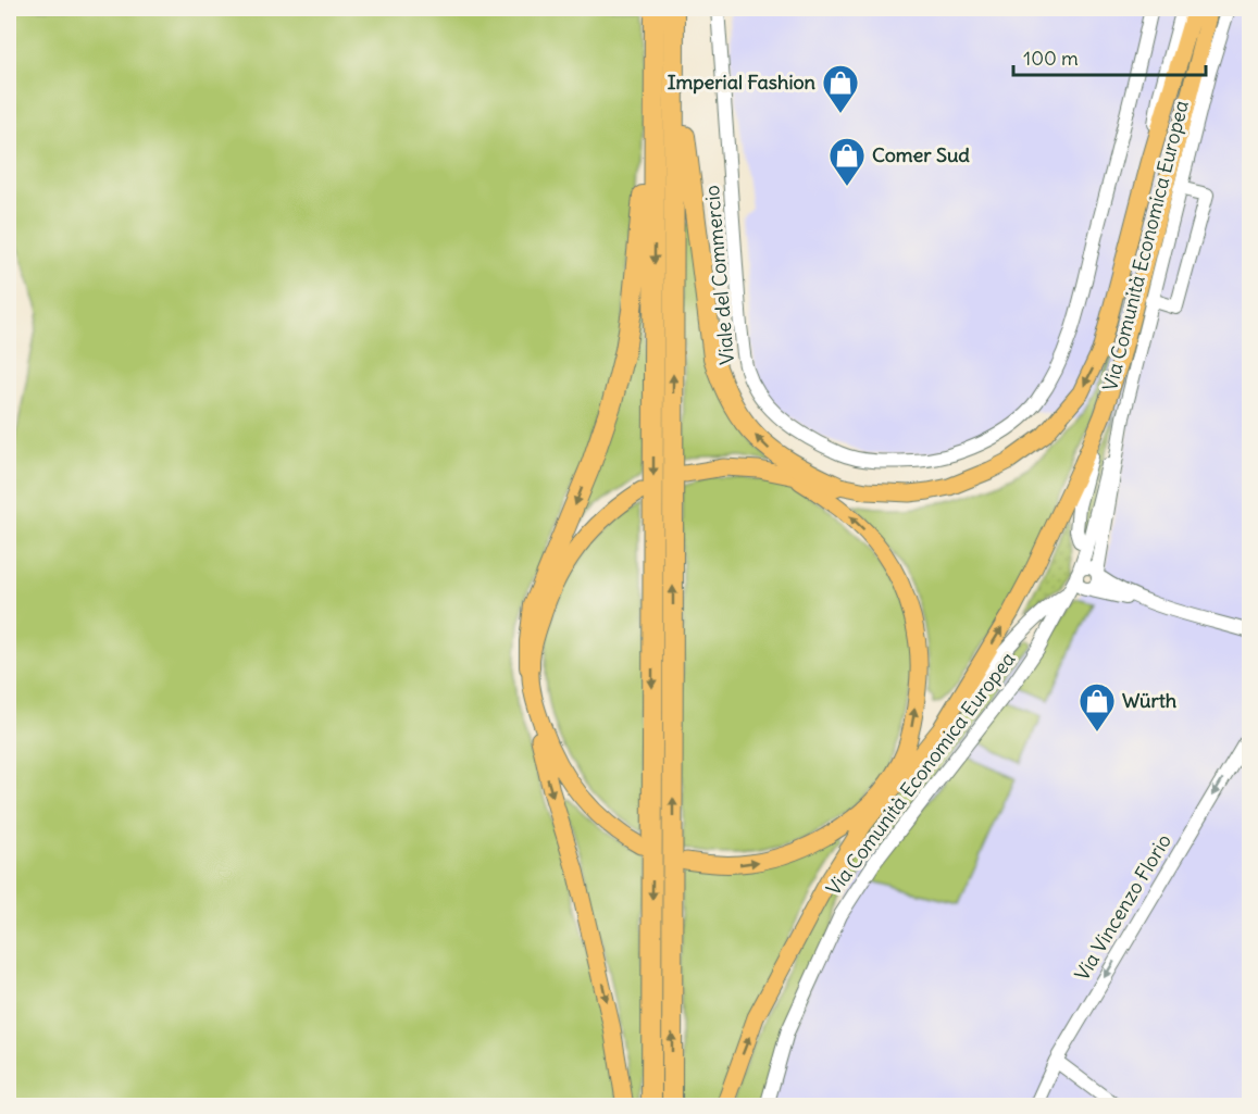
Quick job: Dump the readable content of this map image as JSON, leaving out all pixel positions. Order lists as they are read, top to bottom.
{
  "streets": {
    "street": ["Via Comunità Economica Europea", "Viale del Commercio", "Via Vincenzo Florio"]
  },
  "one_way": ["Via Vincenzo Florio"],
  "places": {
    "shop": ["Imperial Fashion", "Comer Sud", "Würth"]
  },
  "scale_bar": "100 m"
}
